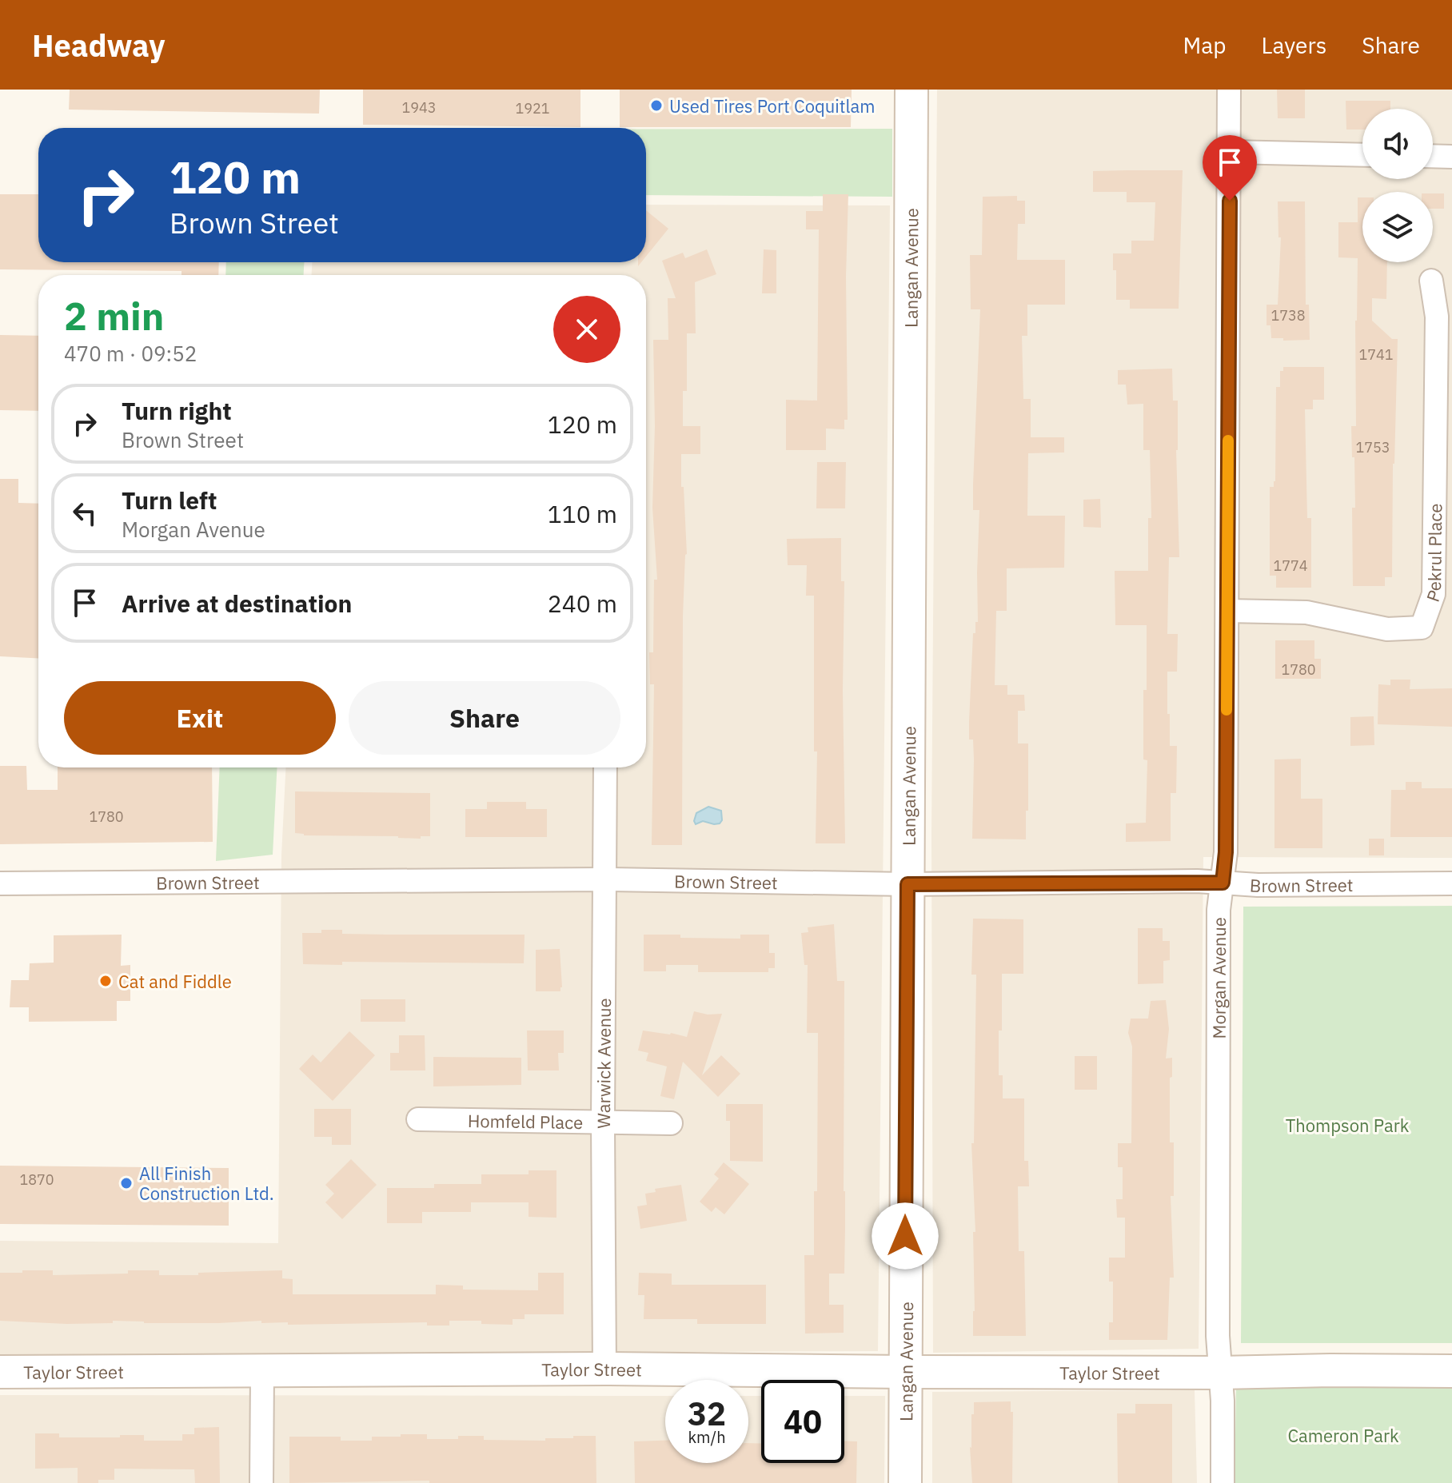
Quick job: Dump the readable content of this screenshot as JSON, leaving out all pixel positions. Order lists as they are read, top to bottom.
{
  "streets": {
    "street": [
      "Langan Avenue",
      "Pekrul Place",
      "Brown Street",
      "Morgan Avenue",
      "Warwick Avenue",
      "Homfeld Place",
      "Taylor Street"
    ]
  },
  "crossings": [
    ["Langan Avenue", "Brown Street"],
    ["Langan Avenue", "Taylor Street"],
    ["Pekrul Place", "Morgan Avenue"],
    ["Brown Street", "Morgan Avenue"],
    ["Brown Street", "Warwick Avenue"],
    ["Morgan Avenue", "Taylor Street"],
    ["Warwick Avenue", "Homfeld Place"],
    ["Warwick Avenue", "Taylor Street"]
  ],
  "parks": ["Thompson Park", "Cameron Park"],
  "places": ["Used Tires Port Coquitlam", "Cat and Fiddle", "All Finish Construction Ltd."],
  "house_numbers": [
    "1943",
    "1921",
    "1738",
    "1741",
    "1753",
    "1774",
    "1780",
    "1780",
    "1870"
  ],
  "page": {
    "header": "Headway",
    "nav": ["Map", "Layers", "Share"],
    "turn": ["120 m", "Brown Street"],
    "heading": ["2 min", "470 m · 09:52"],
    "list": [
      {
        "name": "Turn right",
        "note": "Brown Street",
        "value": "120 m"
      },
      {
        "name": "Turn left",
        "note": "Morgan Avenue",
        "value": "110 m"
      },
      {
        "name": "Arrive at destination",
        "value": "240 m"
      }
    ],
    "buttons": ["Exit", "Share"],
    "speed": "32 km/h",
    "limit": "40"
  }
}
